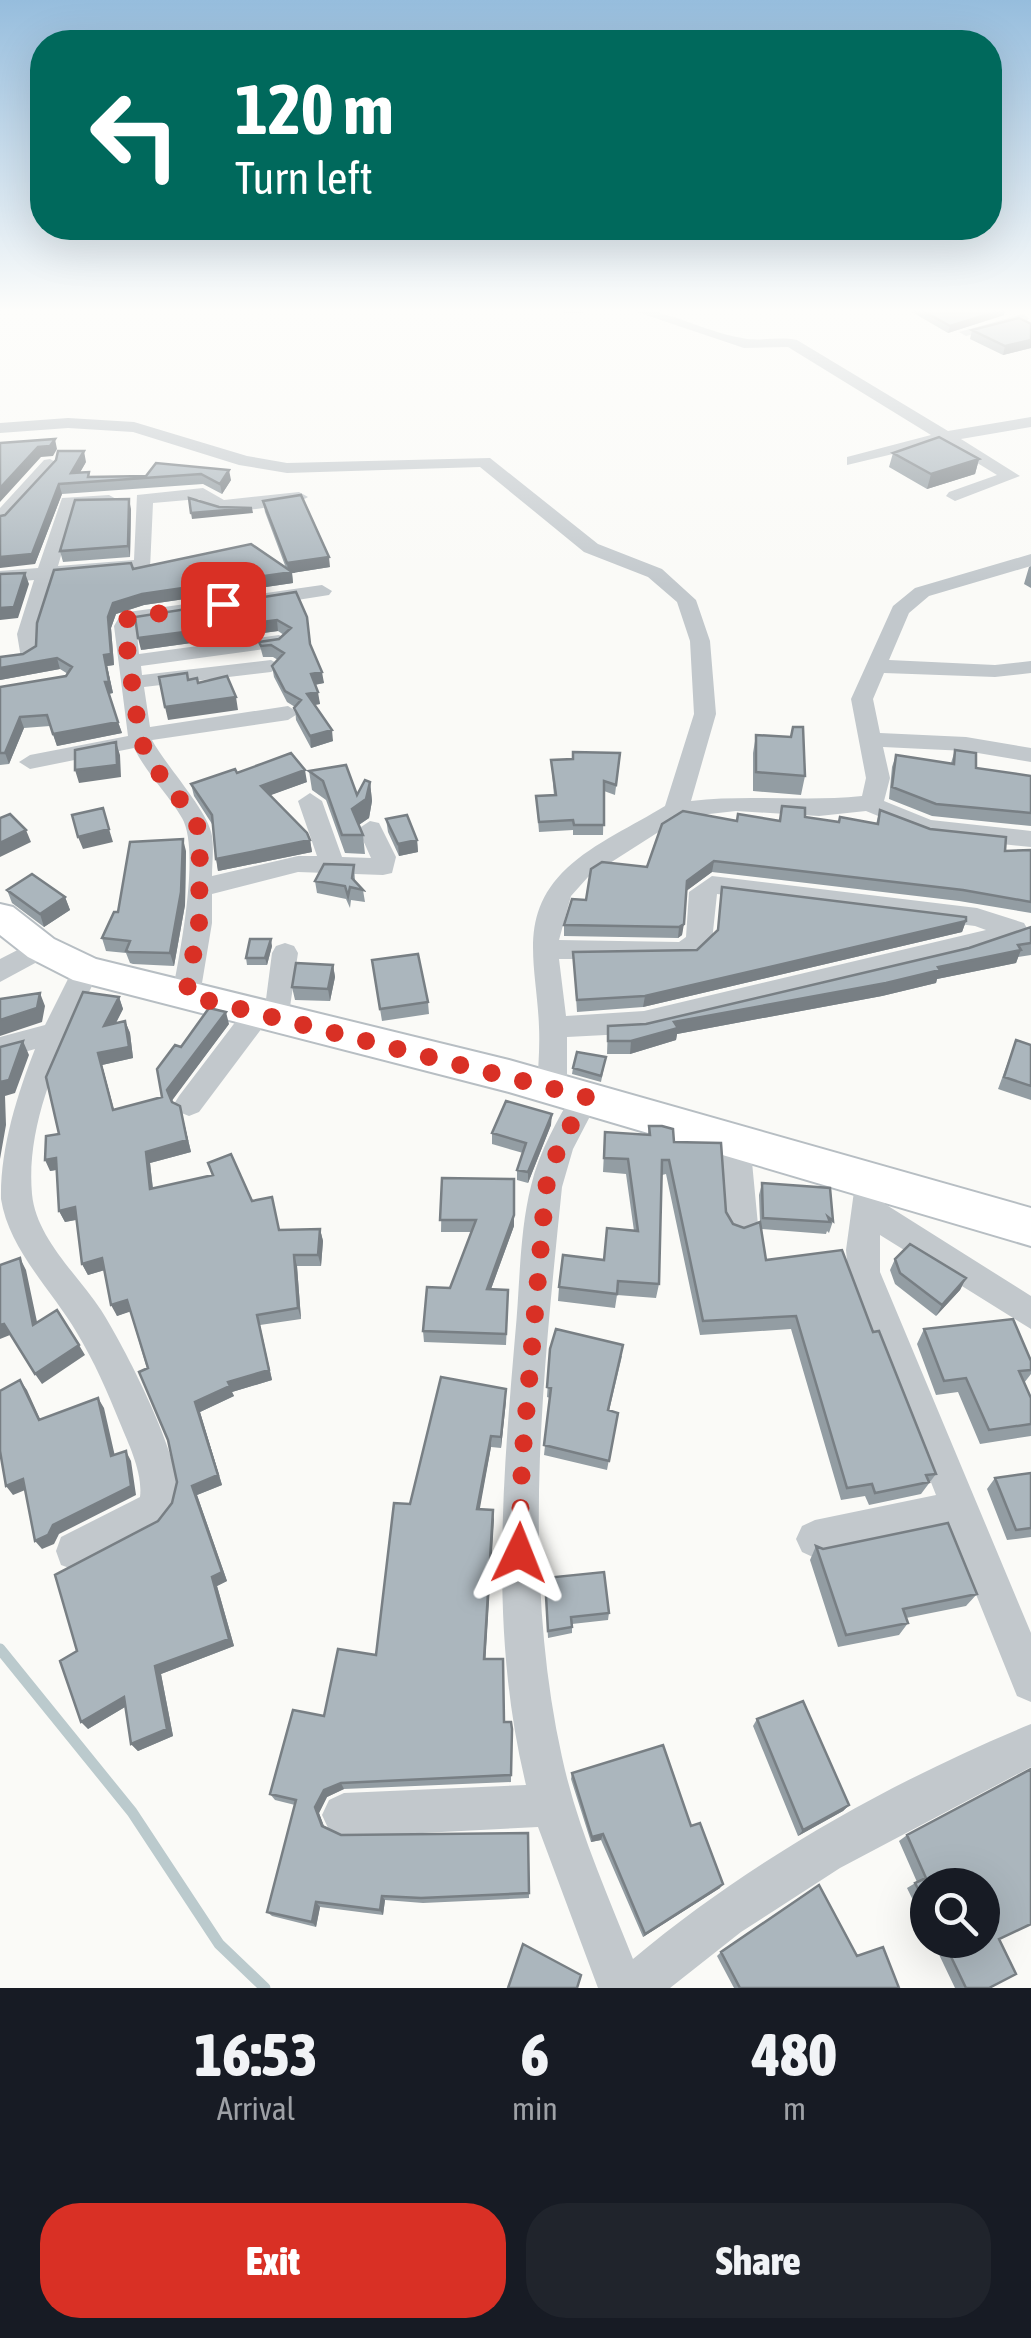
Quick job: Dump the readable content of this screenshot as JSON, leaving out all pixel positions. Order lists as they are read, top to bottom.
{
  "page": {
    "turn": ["120 m", "Turn left"],
    "eta": [
      "16:53",
      "Arrival",
      "6",
      "min",
      "480",
      "m"
    ],
    "buttons": ["Exit", "Share"]
  }
}
